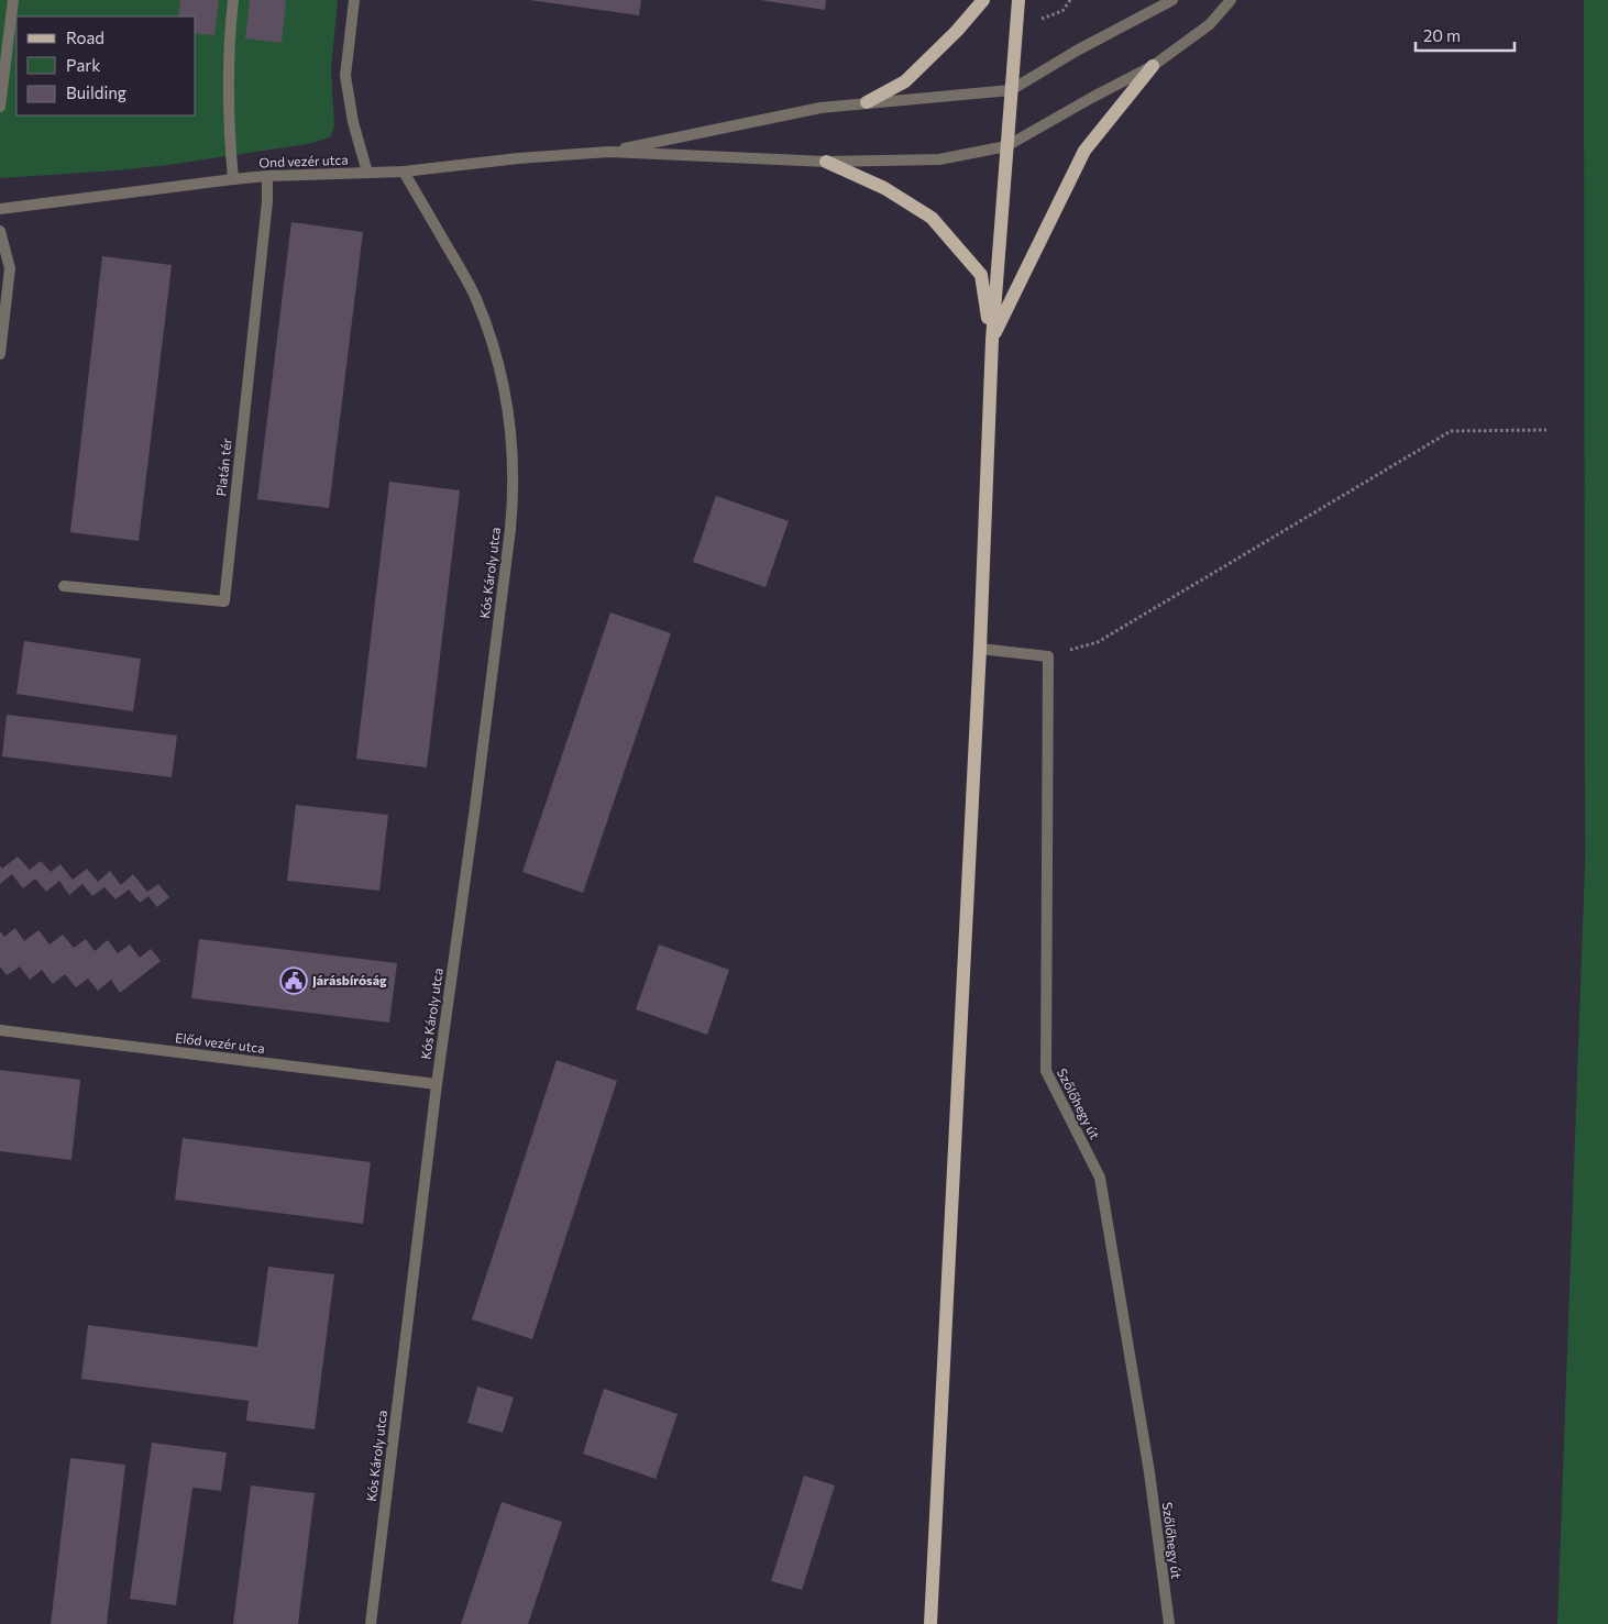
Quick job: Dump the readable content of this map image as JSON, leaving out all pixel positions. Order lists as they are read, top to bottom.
{
  "streets": {
    "street": [
      "Ond vezér utca",
      "Platán tér",
      "Kós Károly utca",
      "Előd vezér utca",
      "Szőlőhegy út"
    ]
  },
  "crossings": [
    ["Ond vezér utca", "Platán tér"],
    ["Ond vezér utca", "Kós Károly utca"],
    ["Kós Károly utca", "Előd vezér utca"]
  ],
  "places": {
    "public building": ["Járásbíróság"]
  },
  "legend": ["Road", "Park", "Building"],
  "scale_bar": "20 m"
}
